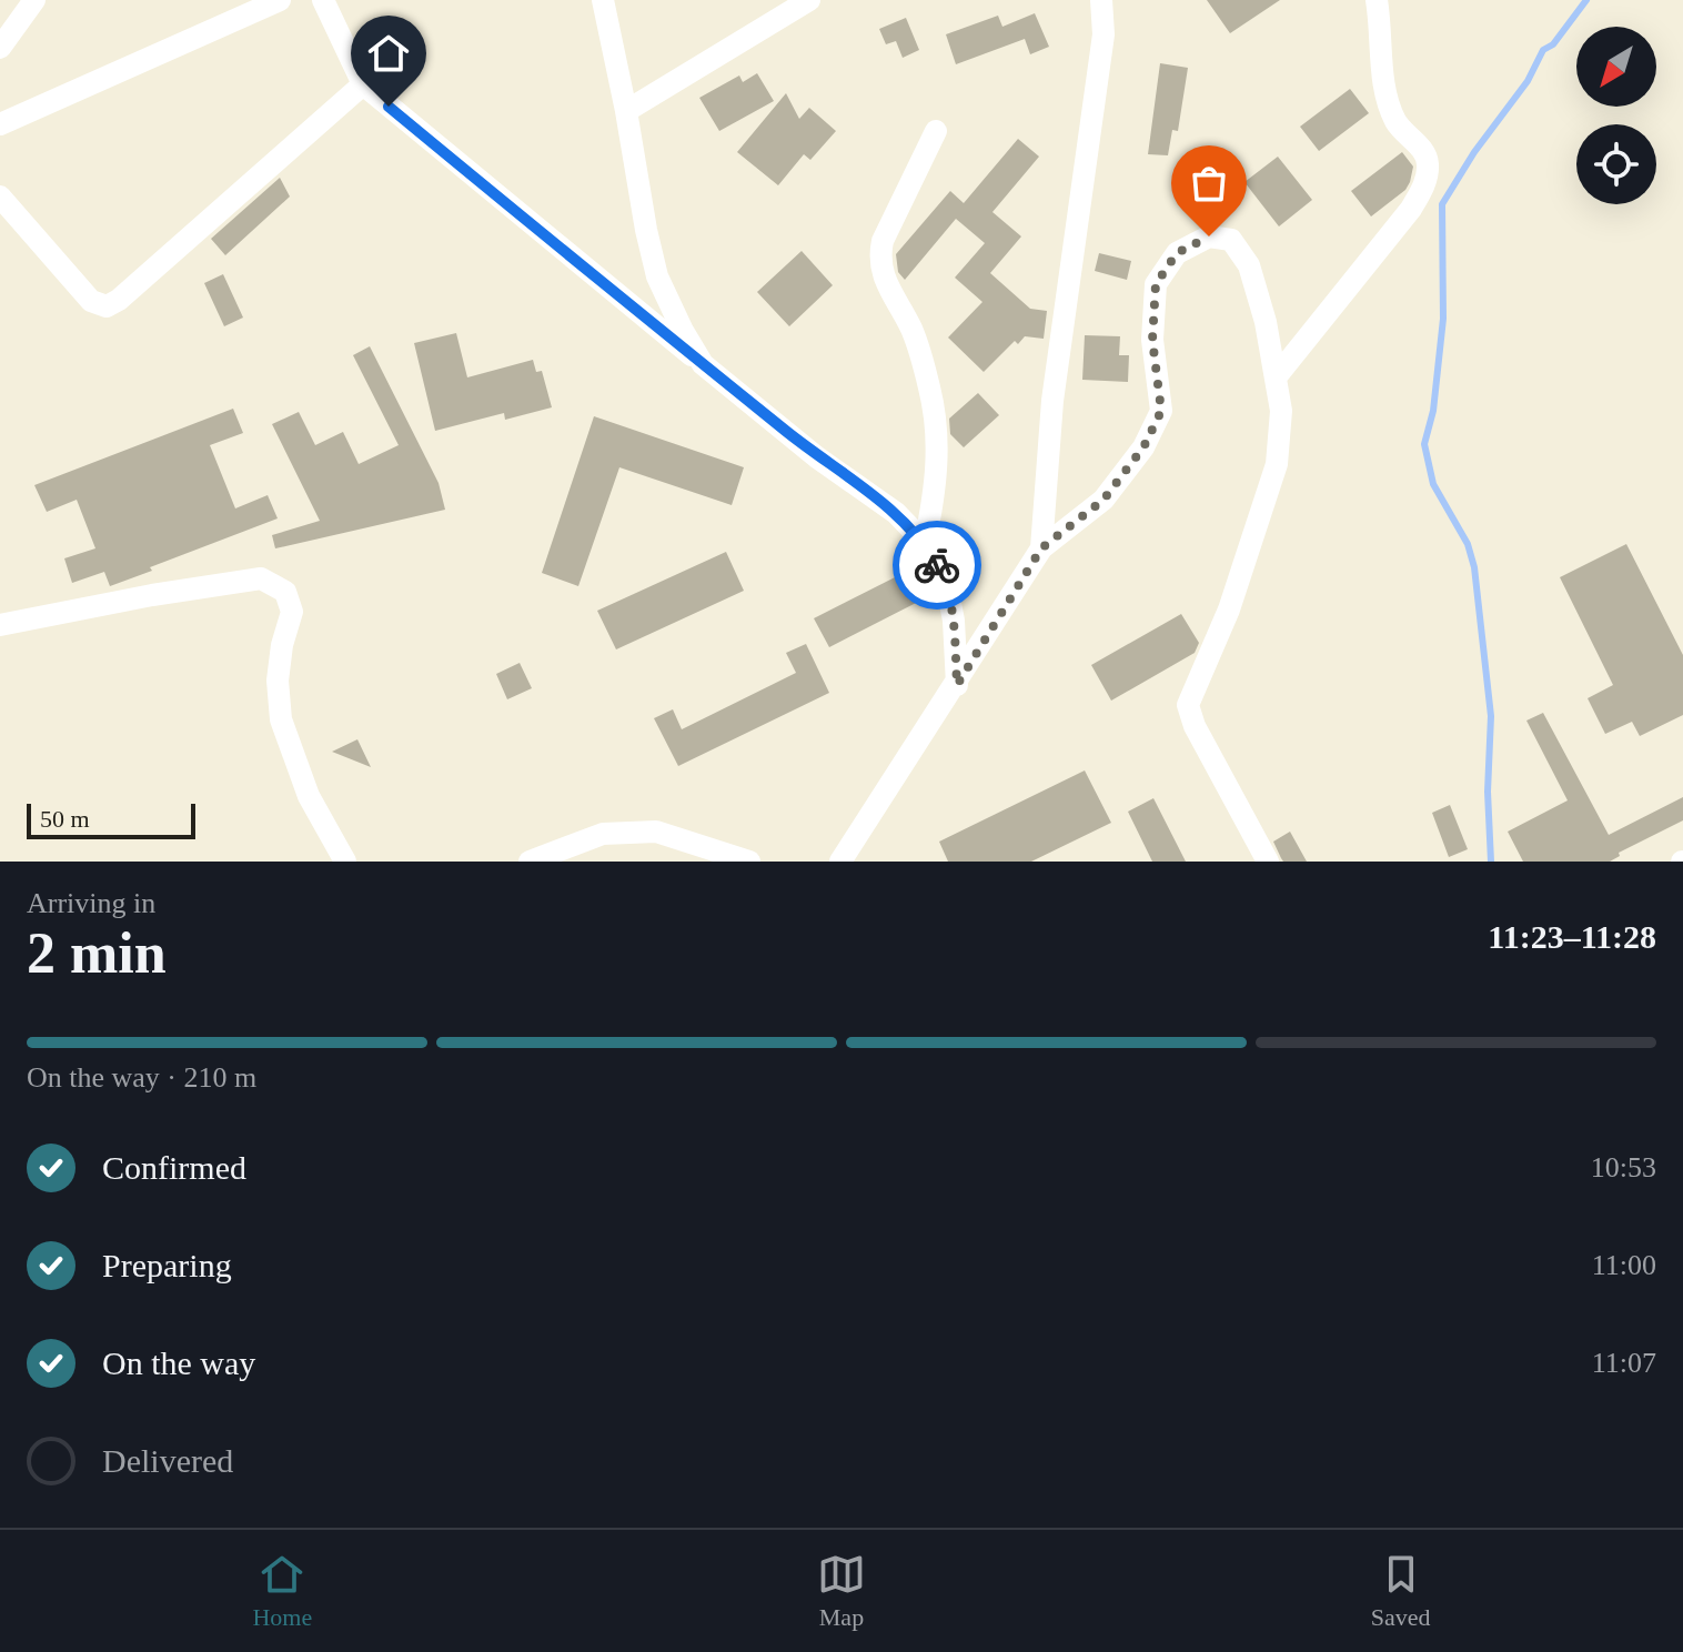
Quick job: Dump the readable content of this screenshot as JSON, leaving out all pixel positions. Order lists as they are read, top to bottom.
{
  "scale_bar": "50 m",
  "north": "bottom left",
  "page": {
    "scale": "50 m",
    "heading": ["2 min", "Arriving in", "11:23–11:28"],
    "bar": "On the way · 210 m",
    "list": [
      ["Confirmed", "10:53"],
      ["Preparing", "11:00"],
      ["On the way", "11:07"],
      "Delivered"
    ],
    "tabs": ["Home", "Map", "Saved"]
  }
}
